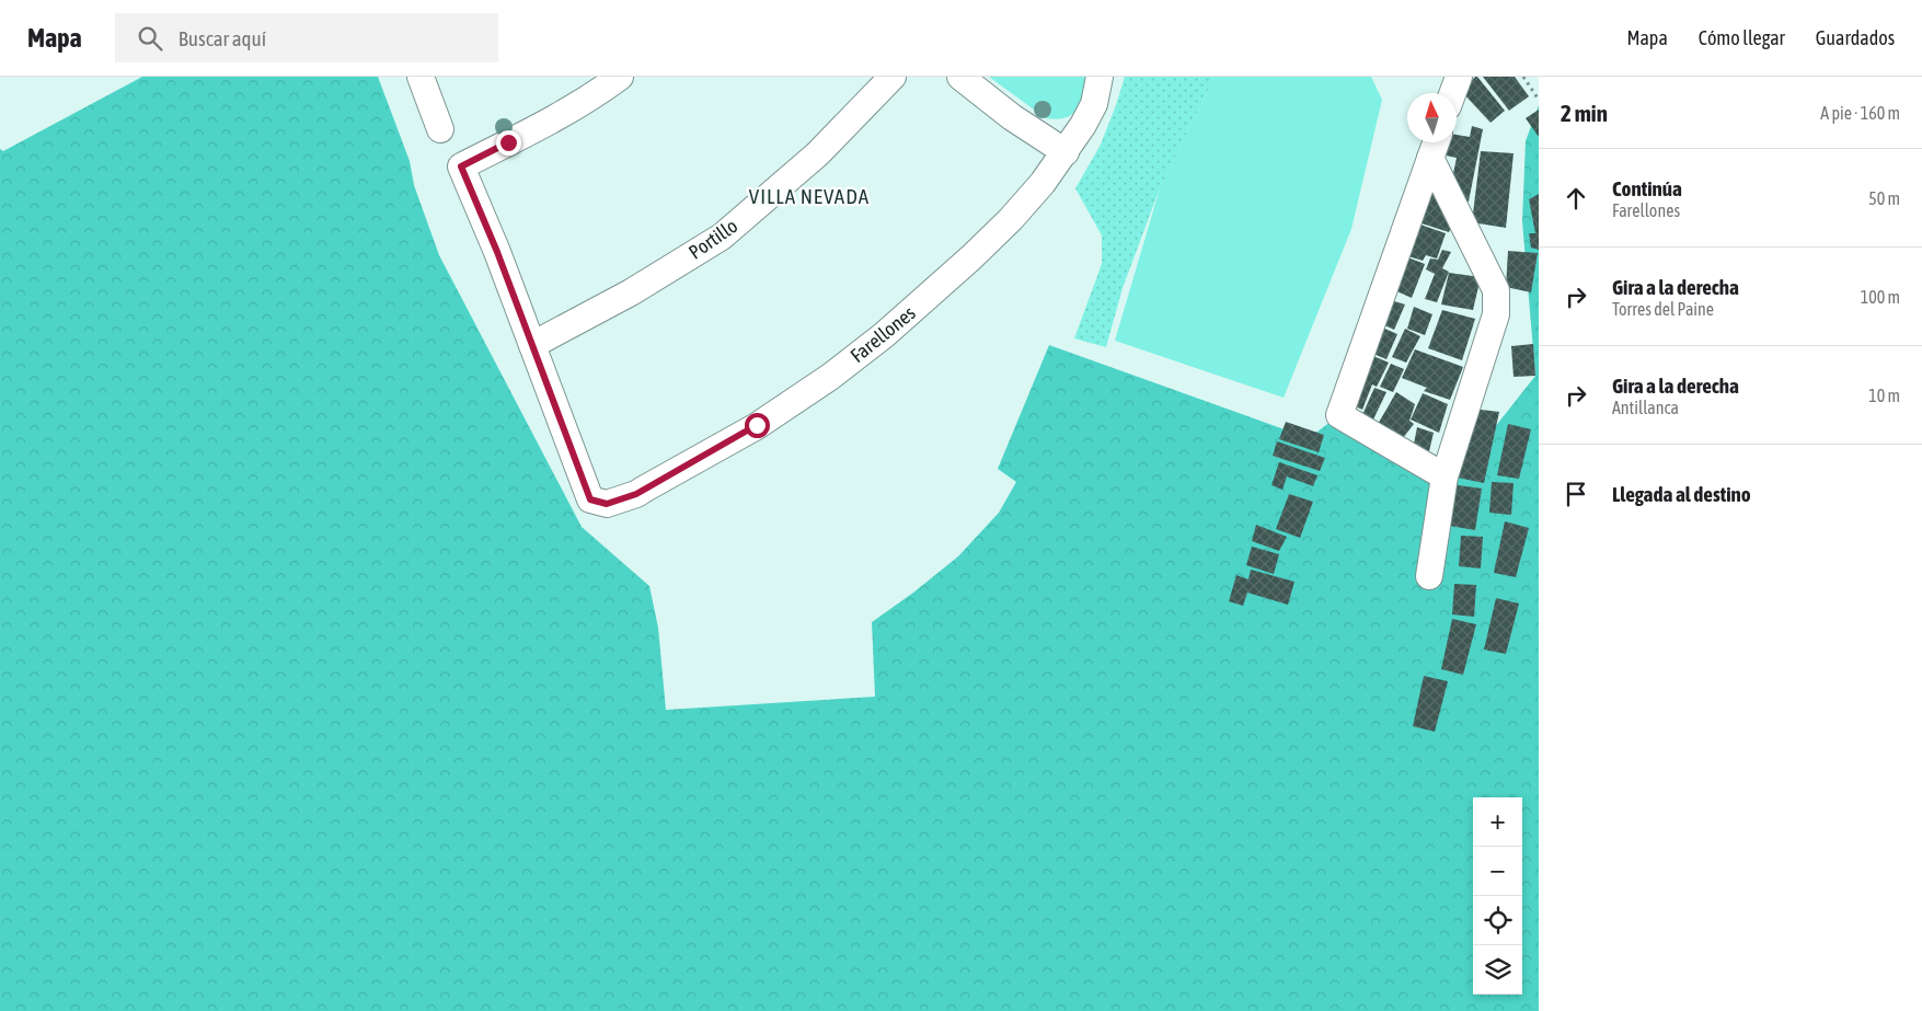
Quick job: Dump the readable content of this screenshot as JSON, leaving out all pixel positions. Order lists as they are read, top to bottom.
{
  "streets": {
    "street": ["Portillo", "Farellones"]
  },
  "crossings": [
    ["Portillo", "Farellones"]
  ],
  "districts": ["VILLA NEVADA"],
  "north": "top",
  "page": {
    "header": "Mapa",
    "search": "Buscar aquí",
    "nav": ["Mapa", "Cómo llegar", "Guardados"],
    "heading": ["2 min", "A pie · 160 m"],
    "list": [
      ["Continúa", "Farellones", "50 m"],
      ["Gira a la derecha", "Torres del Paine", "100 m"],
      ["Gira a la derecha", "Antillanca", "10 m"],
      "Llegada al destino"
    ],
    "map_buttons": ["+", "−"]
  }
}
